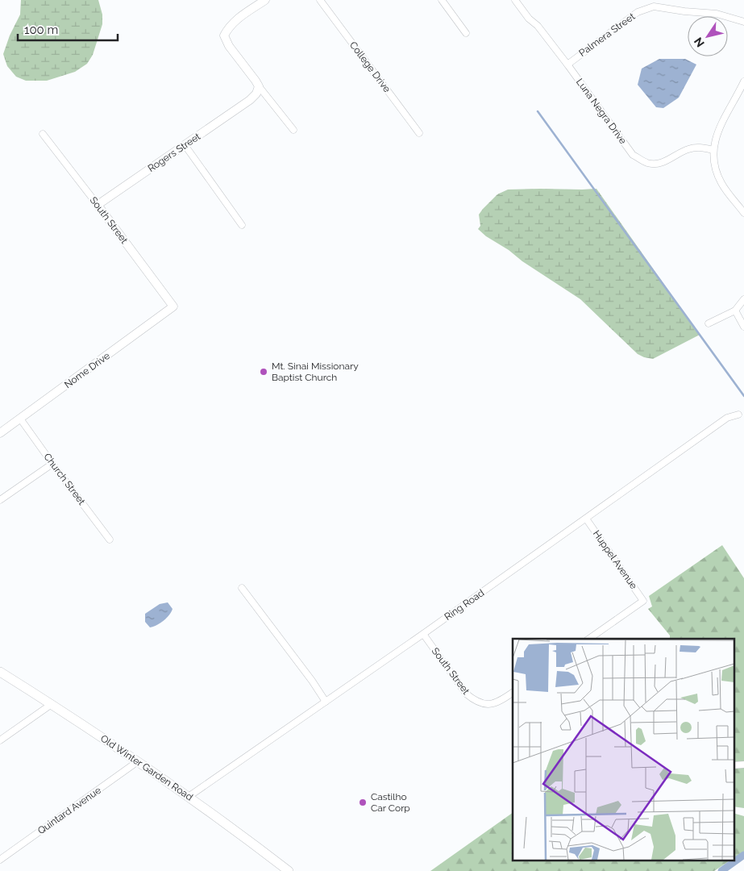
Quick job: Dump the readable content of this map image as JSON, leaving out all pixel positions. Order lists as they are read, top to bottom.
{
  "streets": {
    "main road": ["Old Winter Garden Road"],
    "street": [
      "Palmera Street",
      "College Drive",
      "Luna Negra Drive",
      "Rogers Street",
      "South Street",
      "Nome Drive",
      "Church Street",
      "Huppel Avenue",
      "Ring Road",
      "Quintard Avenue"
    ]
  },
  "crossings": [
    ["Palmera Street", "Luna Negra Drive"],
    ["Rogers Street", "South Street"],
    ["South Street", "Nome Drive"],
    ["South Street", "Ring Road"],
    ["Nome Drive", "Church Street"],
    ["Huppel Avenue", "Ring Road"],
    ["Ring Road", "Old Winter Garden Road"],
    ["Old Winter Garden Road", "Quintard Avenue"]
  ],
  "places": ["Mt. Sinai Missionary Baptist Church", "Castilho Car Corp"],
  "scale_bar": "100 m",
  "north": "bottom left"
}
